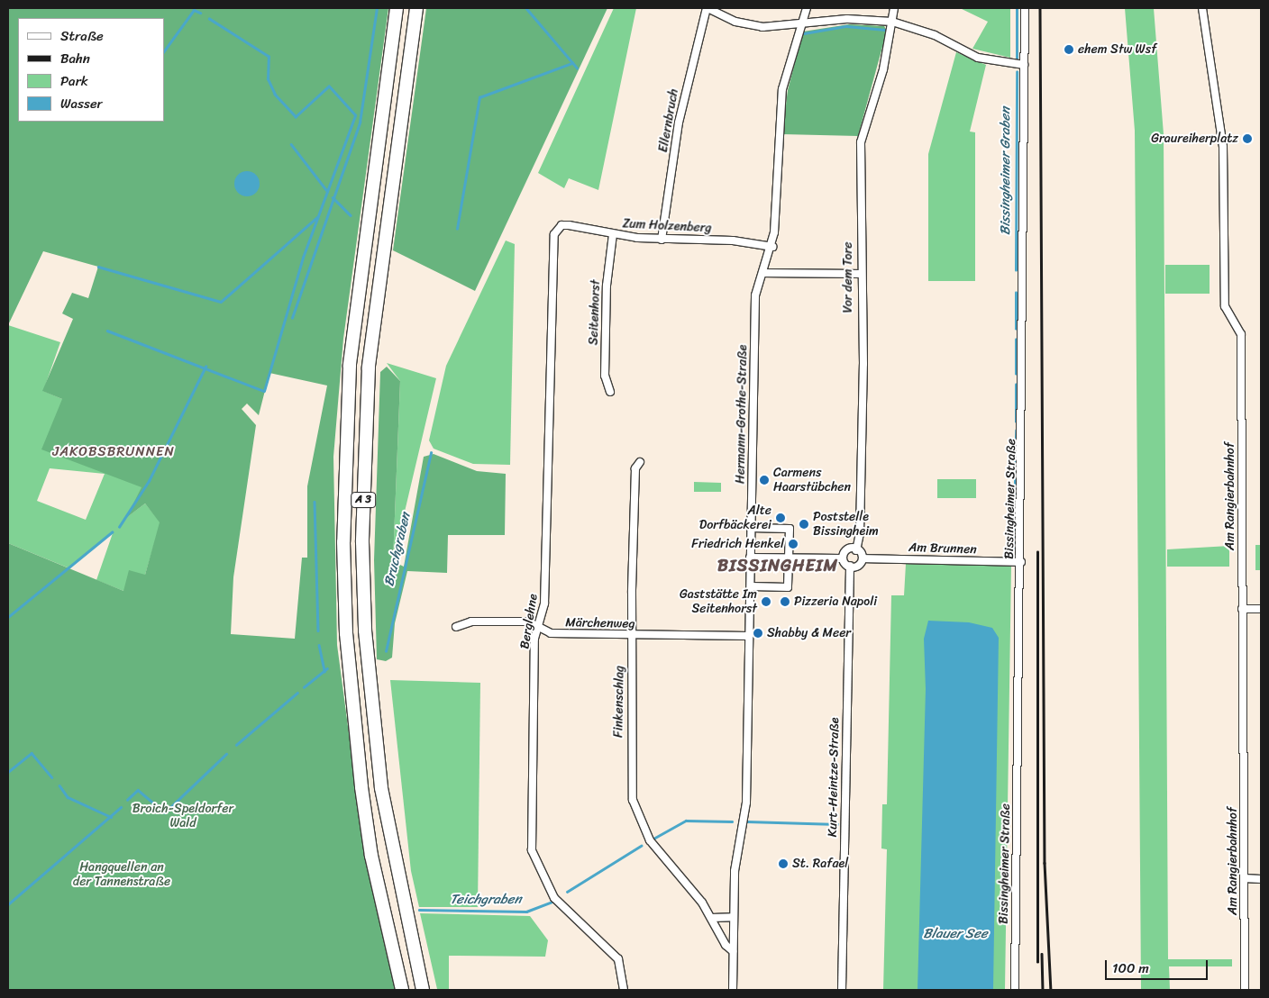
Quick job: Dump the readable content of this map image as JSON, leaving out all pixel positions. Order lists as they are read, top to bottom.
{
  "streets": {
    "highway": ["A 3"],
    "street": [
      "Ellernbruch",
      "Zum Holzenberg",
      "Vor dem Tore",
      "Seitenhorst",
      "Hermann-Grothe-Straße",
      "Am Rangierbahnhof",
      "Bissingheimer Straße",
      "Am Brunnen",
      "Berglehne",
      "Märchenweg",
      "Finkenschlag",
      "Kurt-Heintze-Straße"
    ]
  },
  "crossings": [
    ["Ellernbruch", "Zum Holzenberg"],
    ["Zum Holzenberg", "Seitenhorst"],
    ["Zum Holzenberg", "Hermann-Grothe-Straße"],
    ["Zum Holzenberg", "Berglehne"],
    ["Vor dem Tore", "Am Brunnen"],
    ["Vor dem Tore", "Kurt-Heintze-Straße"],
    ["Hermann-Grothe-Straße", "Märchenweg"],
    ["Hermann-Grothe-Straße", "Finkenschlag"],
    ["Bissingheimer Straße", "Am Brunnen"],
    ["Am Brunnen", "Kurt-Heintze-Straße"],
    ["Berglehne", "Märchenweg"],
    ["Märchenweg", "Finkenschlag"]
  ],
  "districts": ["JAKOBSBRUNNEN", "BISSINGHEIM"],
  "water": [
    "Bissingheimer Graben",
    "Bruchgraben",
    "Teichgraben",
    "Blauer See"
  ],
  "parks": ["Broich-Speldorfer Wald", "Hangquellen an der Tannenstraße"],
  "places": [
    "ehem Stw Wsf",
    "Graureiherplatz",
    "Carmens Haarstübchen",
    "Alte Dorfbäckerei",
    "Poststelle Bissingheim",
    "Friedrich Henkel",
    "Gaststätte Im Seitenhorst",
    "Pizzeria Napoli",
    "Shabby & Meer",
    "St. Rafael"
  ],
  "legend": [
    "Straße",
    "Bahn",
    "Park",
    "Wasser"
  ],
  "scale_bar": "100 m"
}
